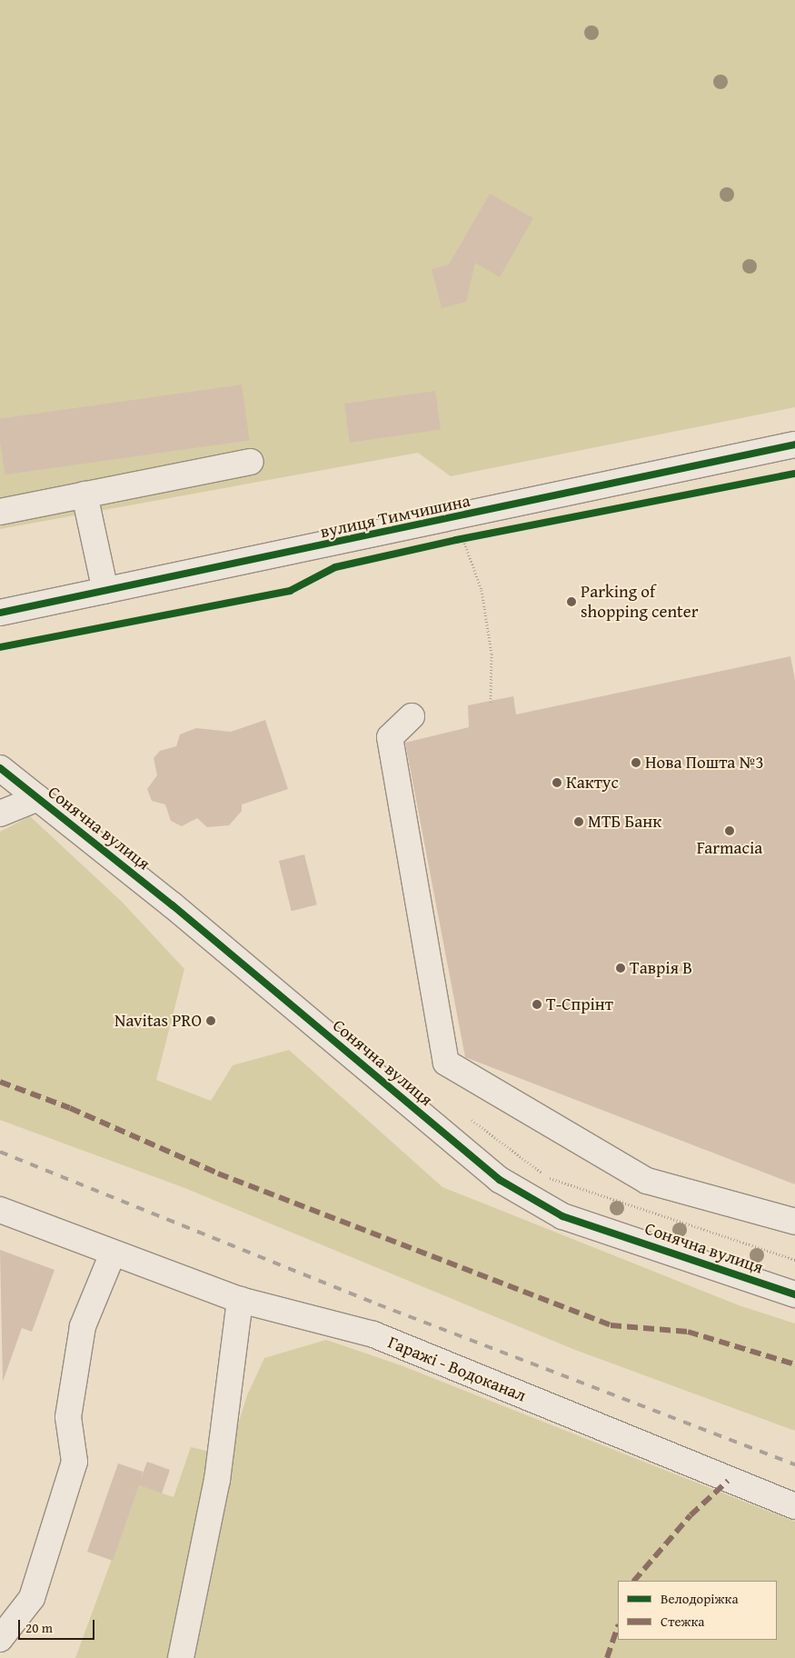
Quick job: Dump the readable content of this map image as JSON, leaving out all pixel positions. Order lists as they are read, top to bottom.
{
  "streets": {
    "street": ["вулиця Тимчишина", "Сонячна вулиця", "Гаражі - Водоканал"]
  },
  "places": [
    "Parking of shopping center",
    "Нова Пошта №3",
    "Кактус",
    "МТБ Банк",
    "Farmacia",
    "Таврія В",
    "Т-Спрінт",
    "Navitas PRO"
  ],
  "legend": ["Велодоріжка", "Стежка"],
  "scale_bar": "20 m"
}
